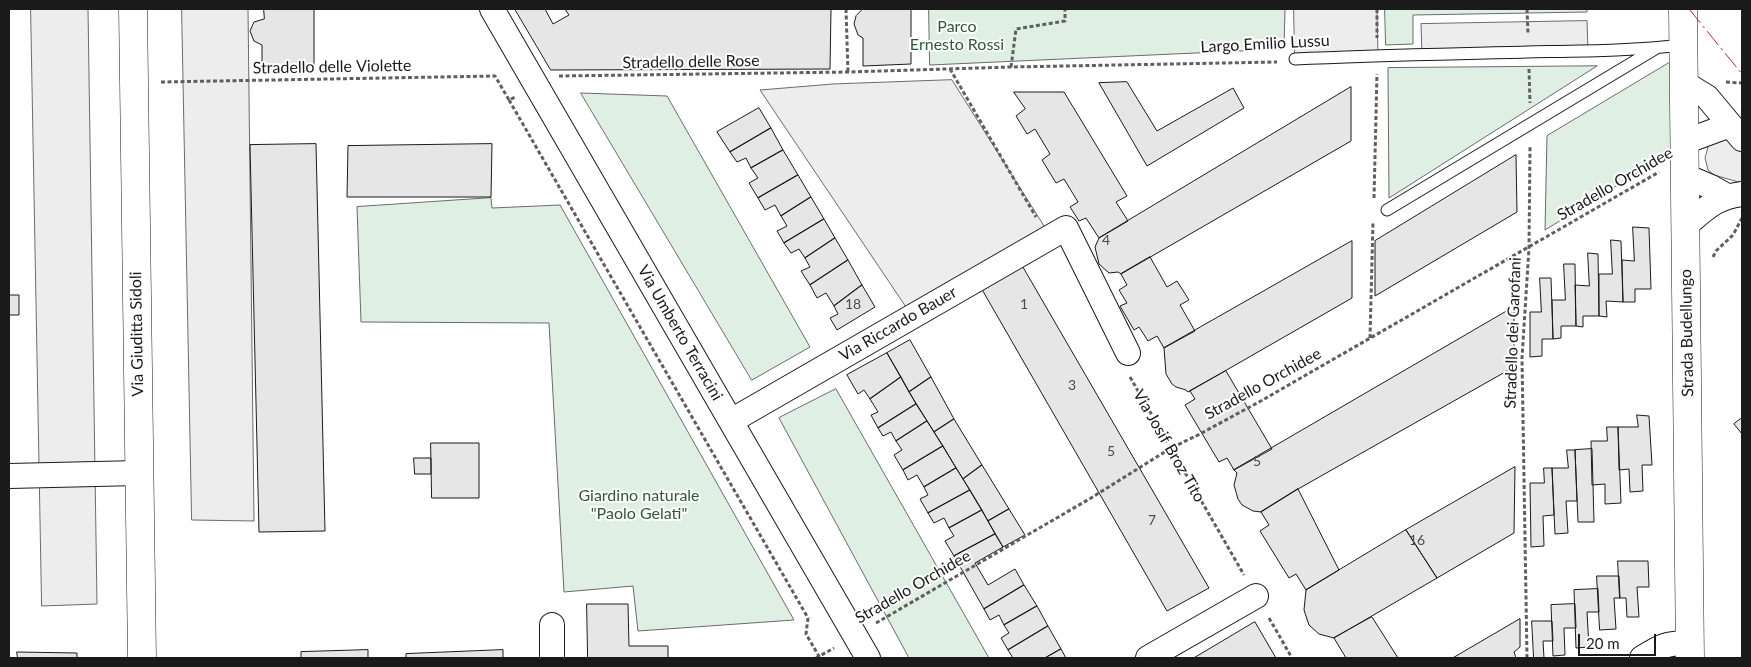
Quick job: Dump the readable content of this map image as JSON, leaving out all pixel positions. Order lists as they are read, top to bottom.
{
  "streets": {
    "street": [
      "Via Riccardo Bauer",
      "Via Umberto Terracini",
      "Strada Budellungo",
      "Via Giuditta Sidoli"
    ],
    "lane": ["Largo Emilio Lussu"],
    "path": [
      "Stradello delle Rose",
      "Stradello delle Violette",
      "Stradello Orchidee",
      "Stradello dei Garofani",
      "Via Josif Broz Tito"
    ]
  },
  "crossings": [
    ["Largo Emilio Lussu", "Stradello delle Rose"],
    ["Largo Emilio Lussu", "Stradello dei Garofani"],
    ["Largo Emilio Lussu", "Strada Budellungo"],
    ["Stradello delle Rose", "Via Umberto Terracini"],
    ["Stradello delle Violette", "Via Giuditta Sidoli"],
    ["Stradello Orchidee", "Via Umberto Terracini"],
    ["Stradello Orchidee", "Stradello dei Garofani"],
    ["Stradello Orchidee", "Strada Budellungo"],
    ["Stradello Orchidee", "Via Josif Broz Tito"],
    ["Via Riccardo Bauer", "Via Umberto Terracini"],
    ["Via Riccardo Bauer", "Via Josif Broz Tito"]
  ],
  "parks": ["Parco Ernesto Rossi", "Giardino naturale \"Paolo Gelati\""],
  "house_numbers": [
    "4",
    "18",
    "1",
    "3",
    "5",
    "5",
    "7",
    "16"
  ],
  "scale_bar": "20 m"
}
